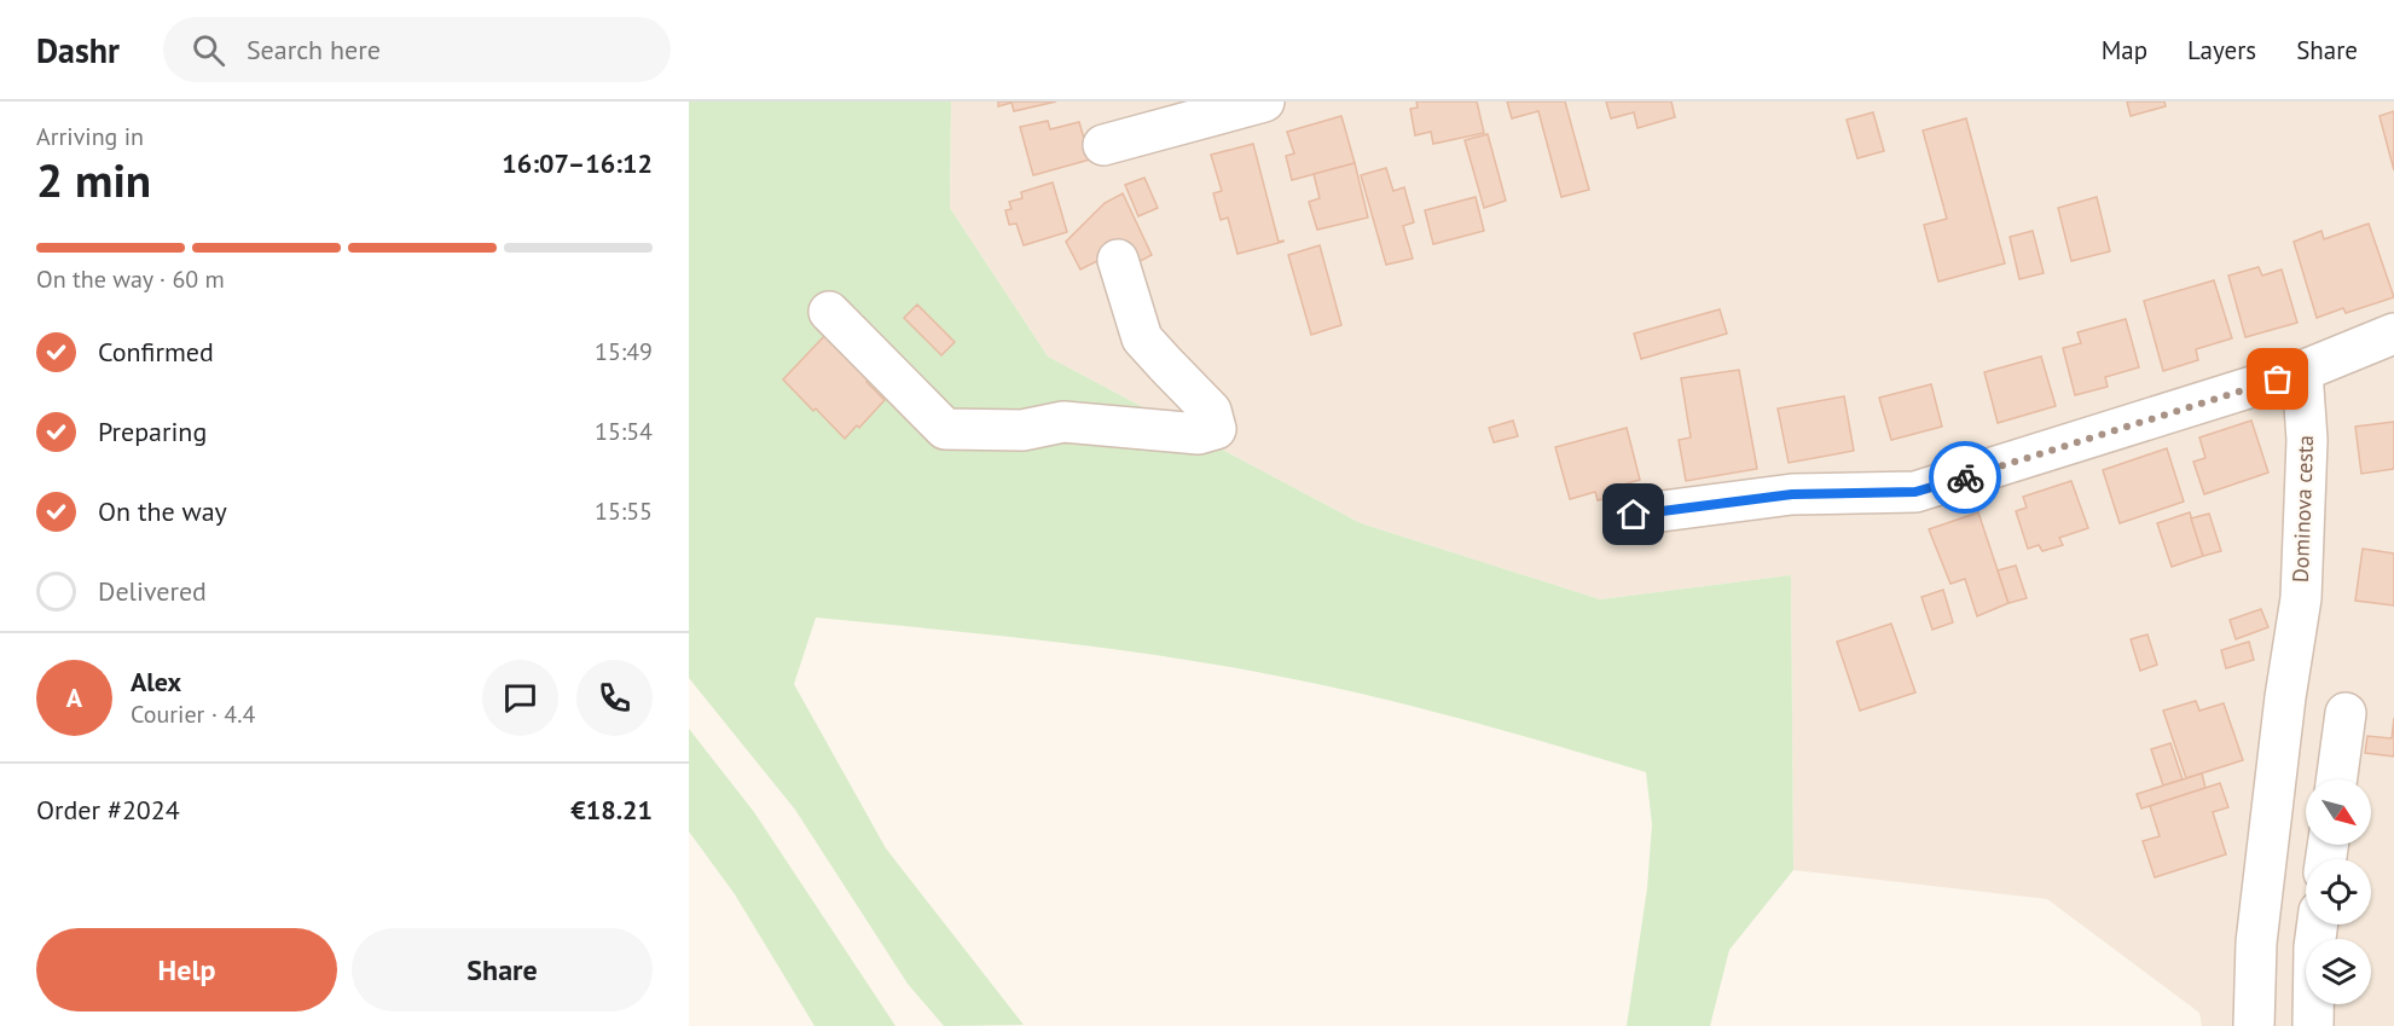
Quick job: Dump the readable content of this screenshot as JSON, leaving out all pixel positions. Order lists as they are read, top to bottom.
{
  "streets": {
    "street": ["Dominova cesta"]
  },
  "north": "bottom right",
  "page": {
    "header": "Dashr",
    "search": "Search here",
    "nav": ["Map", "Layers", "Share"],
    "heading": ["2 min", "Arriving in", "16:07–16:12"],
    "panel": [
      "Alex",
      "Courier · 4.4",
      "Order #2024",
      "€18.21"
    ],
    "bar": "On the way · 60 m",
    "list": [
      ["Confirmed", "15:49"],
      ["Preparing", "15:54"],
      ["On the way", "15:55"],
      "Delivered"
    ],
    "round": "A",
    "buttons": ["Help", "Share"]
  }
}
